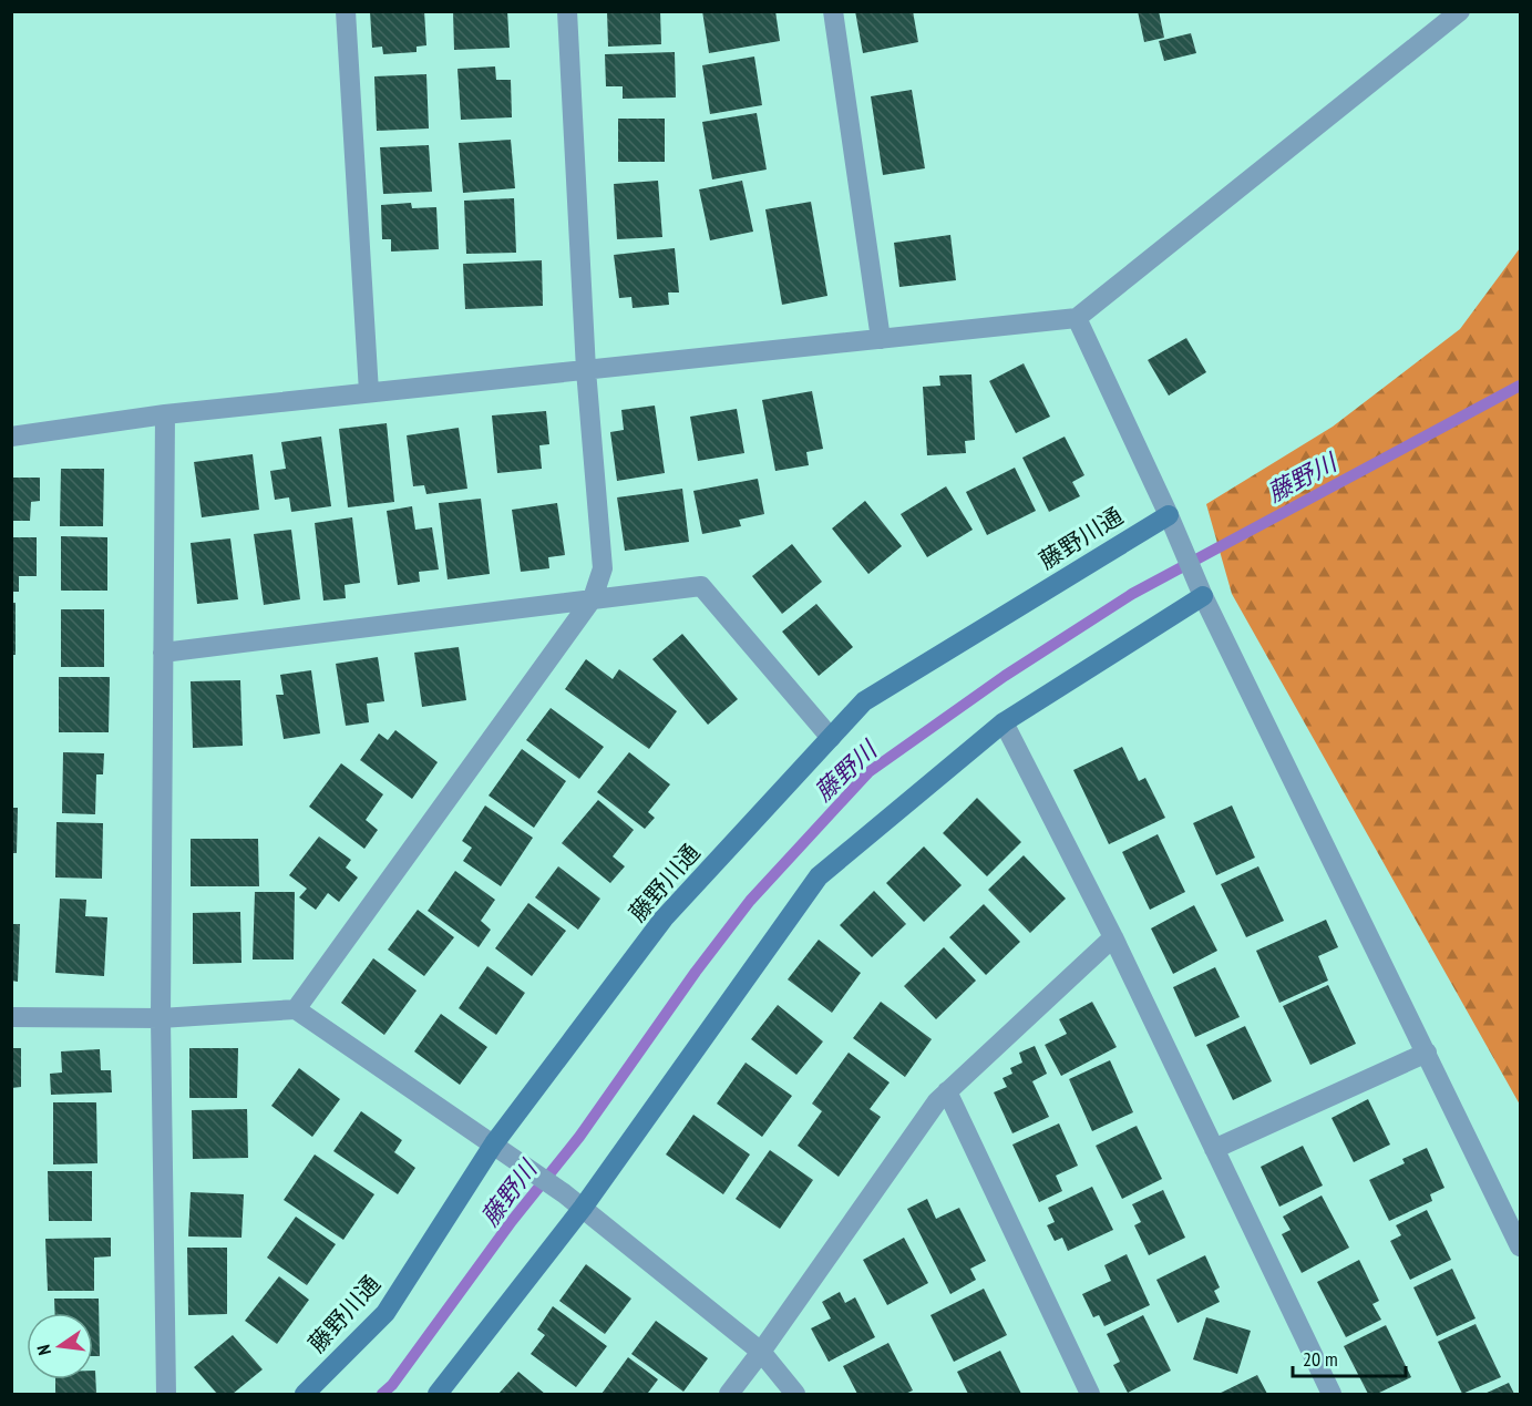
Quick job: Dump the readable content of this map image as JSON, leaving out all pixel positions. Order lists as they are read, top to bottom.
{
  "streets": {
    "street": ["藤野川通"]
  },
  "water": ["藤野川"],
  "scale_bar": "20 m",
  "north": "left"
}
